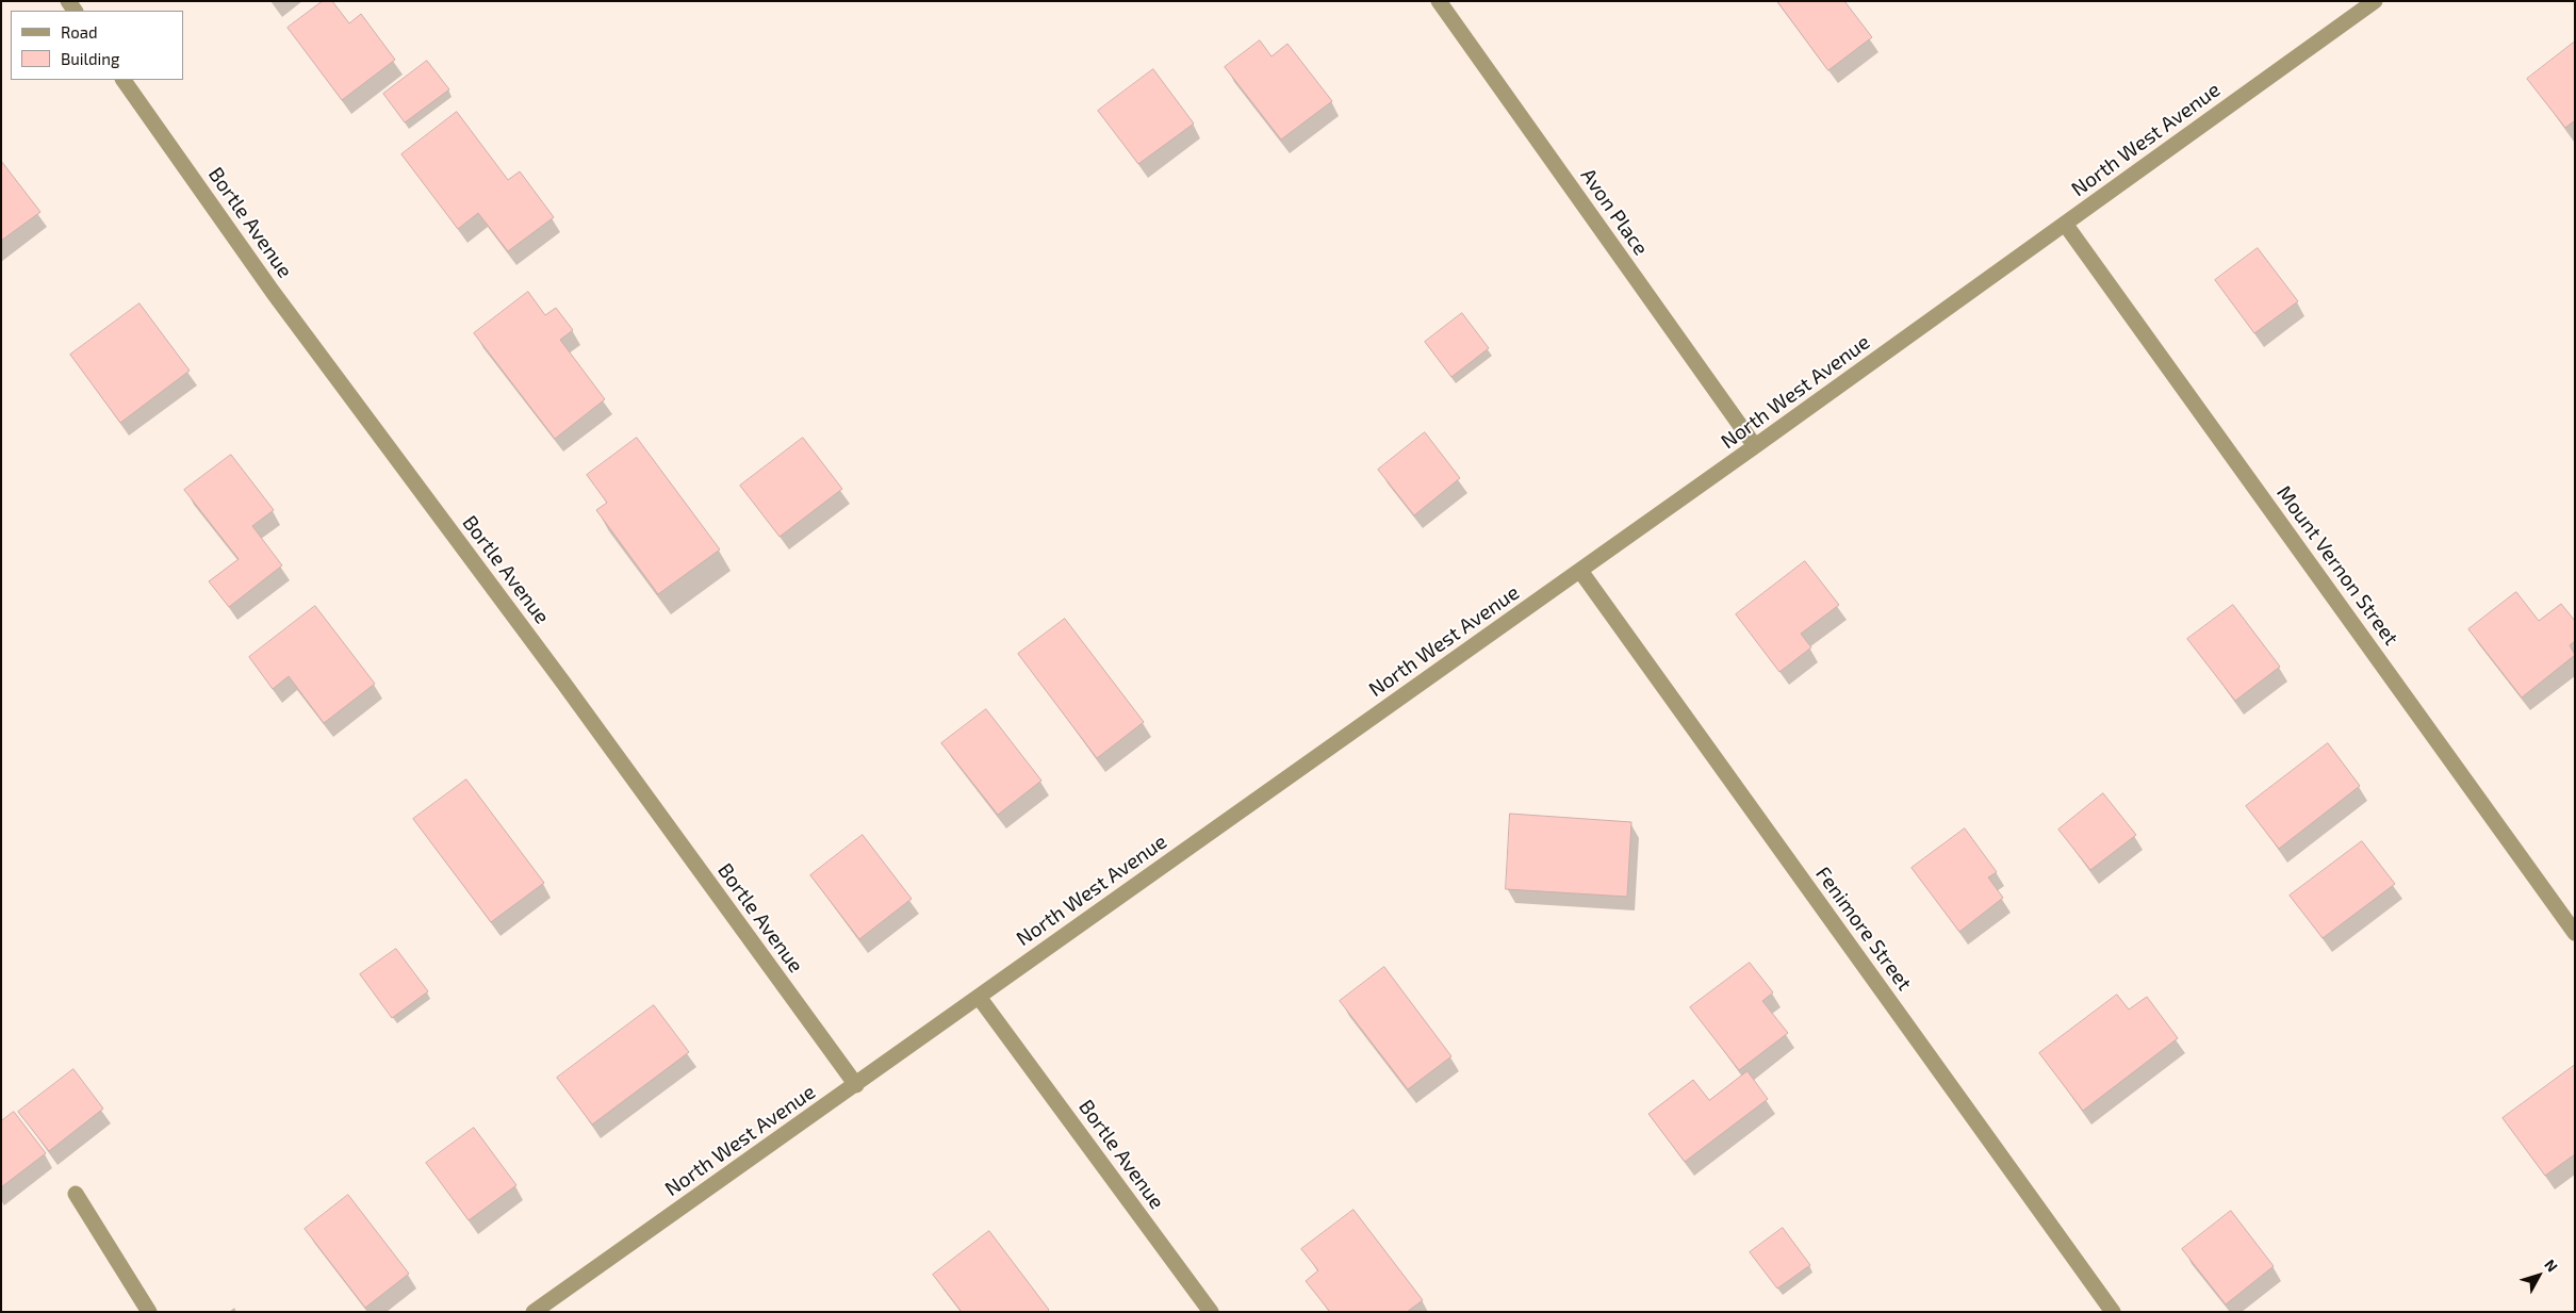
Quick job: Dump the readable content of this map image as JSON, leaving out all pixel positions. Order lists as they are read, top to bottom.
{
  "streets": {
    "street": [
      "North West Avenue",
      "Avon Place",
      "Bortle Avenue",
      "Mount Vernon Street",
      "Fenimore Street"
    ]
  },
  "crossings": [
    ["North West Avenue", "Avon Place"],
    ["North West Avenue", "Bortle Avenue"],
    ["North West Avenue", "Mount Vernon Street"],
    ["North West Avenue", "Fenimore Street"]
  ],
  "legend": ["Road", "Building"],
  "north": "top right"
}
